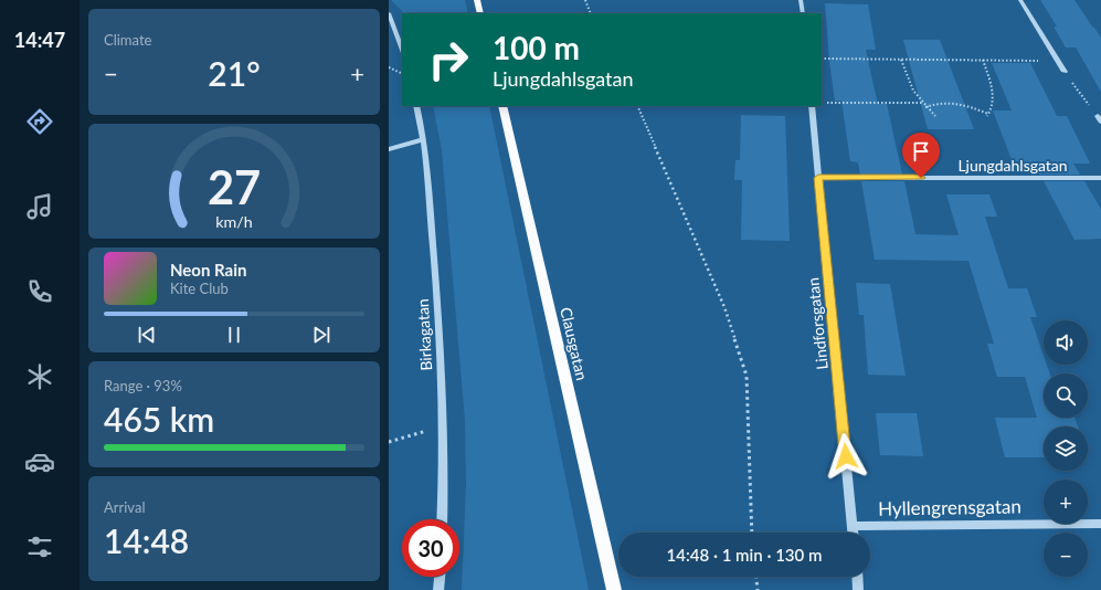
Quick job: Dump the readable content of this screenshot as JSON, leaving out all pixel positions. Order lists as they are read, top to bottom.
{
  "streets": {
    "main road": ["Clausgatan"],
    "street": [
      "Ljungdahlsgatan",
      "Lindforsgatan",
      "Birkagatan",
      "Hyllengrensgatan"
    ]
  },
  "crossings": [
    ["Ljungdahlsgatan", "Lindforsgatan"],
    ["Lindforsgatan", "Hyllengrensgatan"]
  ],
  "page": {
    "tabs": "14:47",
    "tile": [
      "Climate",
      ["Range · 93%", "465 km"],
      ["Arrival", "14:48"]
    ],
    "turn": ["100 m", "Ljungdahlsgatan"],
    "heat": ["−", "21°", "+"],
    "song": ["Neon Rain", "Kite Club"],
    "map_buttons": ["+", "−"],
    "limit": "30",
    "trip": "14:48 · 1 min · 130 m",
    "gauge": ["27", "km/h"]
  }
}
